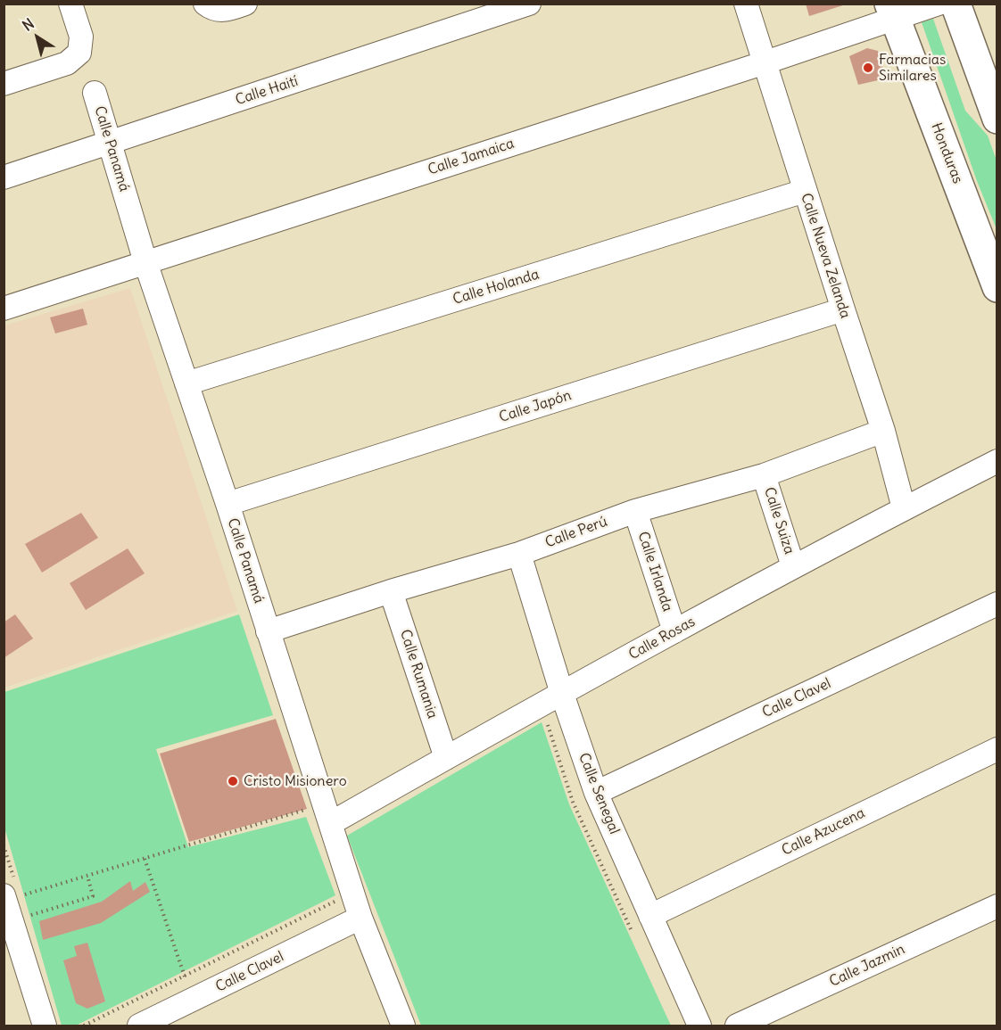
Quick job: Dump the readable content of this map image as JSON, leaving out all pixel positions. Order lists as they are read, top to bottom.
{
  "streets": {
    "street": [
      "Calle Haití",
      "Calle Panamá",
      "Honduras",
      "Calle Jamaica",
      "Calle Nueva Zelanda",
      "Calle Holanda",
      "Calle Japón",
      "Calle Suiza",
      "Calle Perú",
      "Calle Irlanda",
      "Calle Rosas",
      "Calle Rumania",
      "Calle Clavel",
      "Calle Senegal",
      "Calle Azucena",
      "Calle Jazmin"
    ]
  },
  "crossings": [
    ["Calle Haití", "Calle Panamá"],
    ["Calle Panamá", "Calle Jamaica"],
    ["Calle Panamá", "Calle Holanda"],
    ["Calle Panamá", "Calle Japón"],
    ["Calle Panamá", "Calle Perú"],
    ["Calle Panamá", "Calle Rosas"],
    ["Calle Panamá", "Calle Clavel"],
    ["Honduras", "Calle Jamaica"],
    ["Calle Jamaica", "Calle Nueva Zelanda"],
    ["Calle Nueva Zelanda", "Calle Holanda"],
    ["Calle Nueva Zelanda", "Calle Japón"],
    ["Calle Nueva Zelanda", "Calle Perú"],
    ["Calle Nueva Zelanda", "Calle Rosas"],
    ["Calle Suiza", "Calle Perú"],
    ["Calle Suiza", "Calle Rosas"],
    ["Calle Perú", "Calle Irlanda"],
    ["Calle Perú", "Calle Rumania"],
    ["Calle Perú", "Calle Senegal"],
    ["Calle Irlanda", "Calle Rosas"],
    ["Calle Rosas", "Calle Rumania"],
    ["Calle Rosas", "Calle Senegal"],
    ["Calle Clavel", "Calle Senegal"],
    ["Calle Senegal", "Calle Azucena"]
  ],
  "places": ["Farmacias Similares", "Cristo Misionero"],
  "north": "top left"
}
